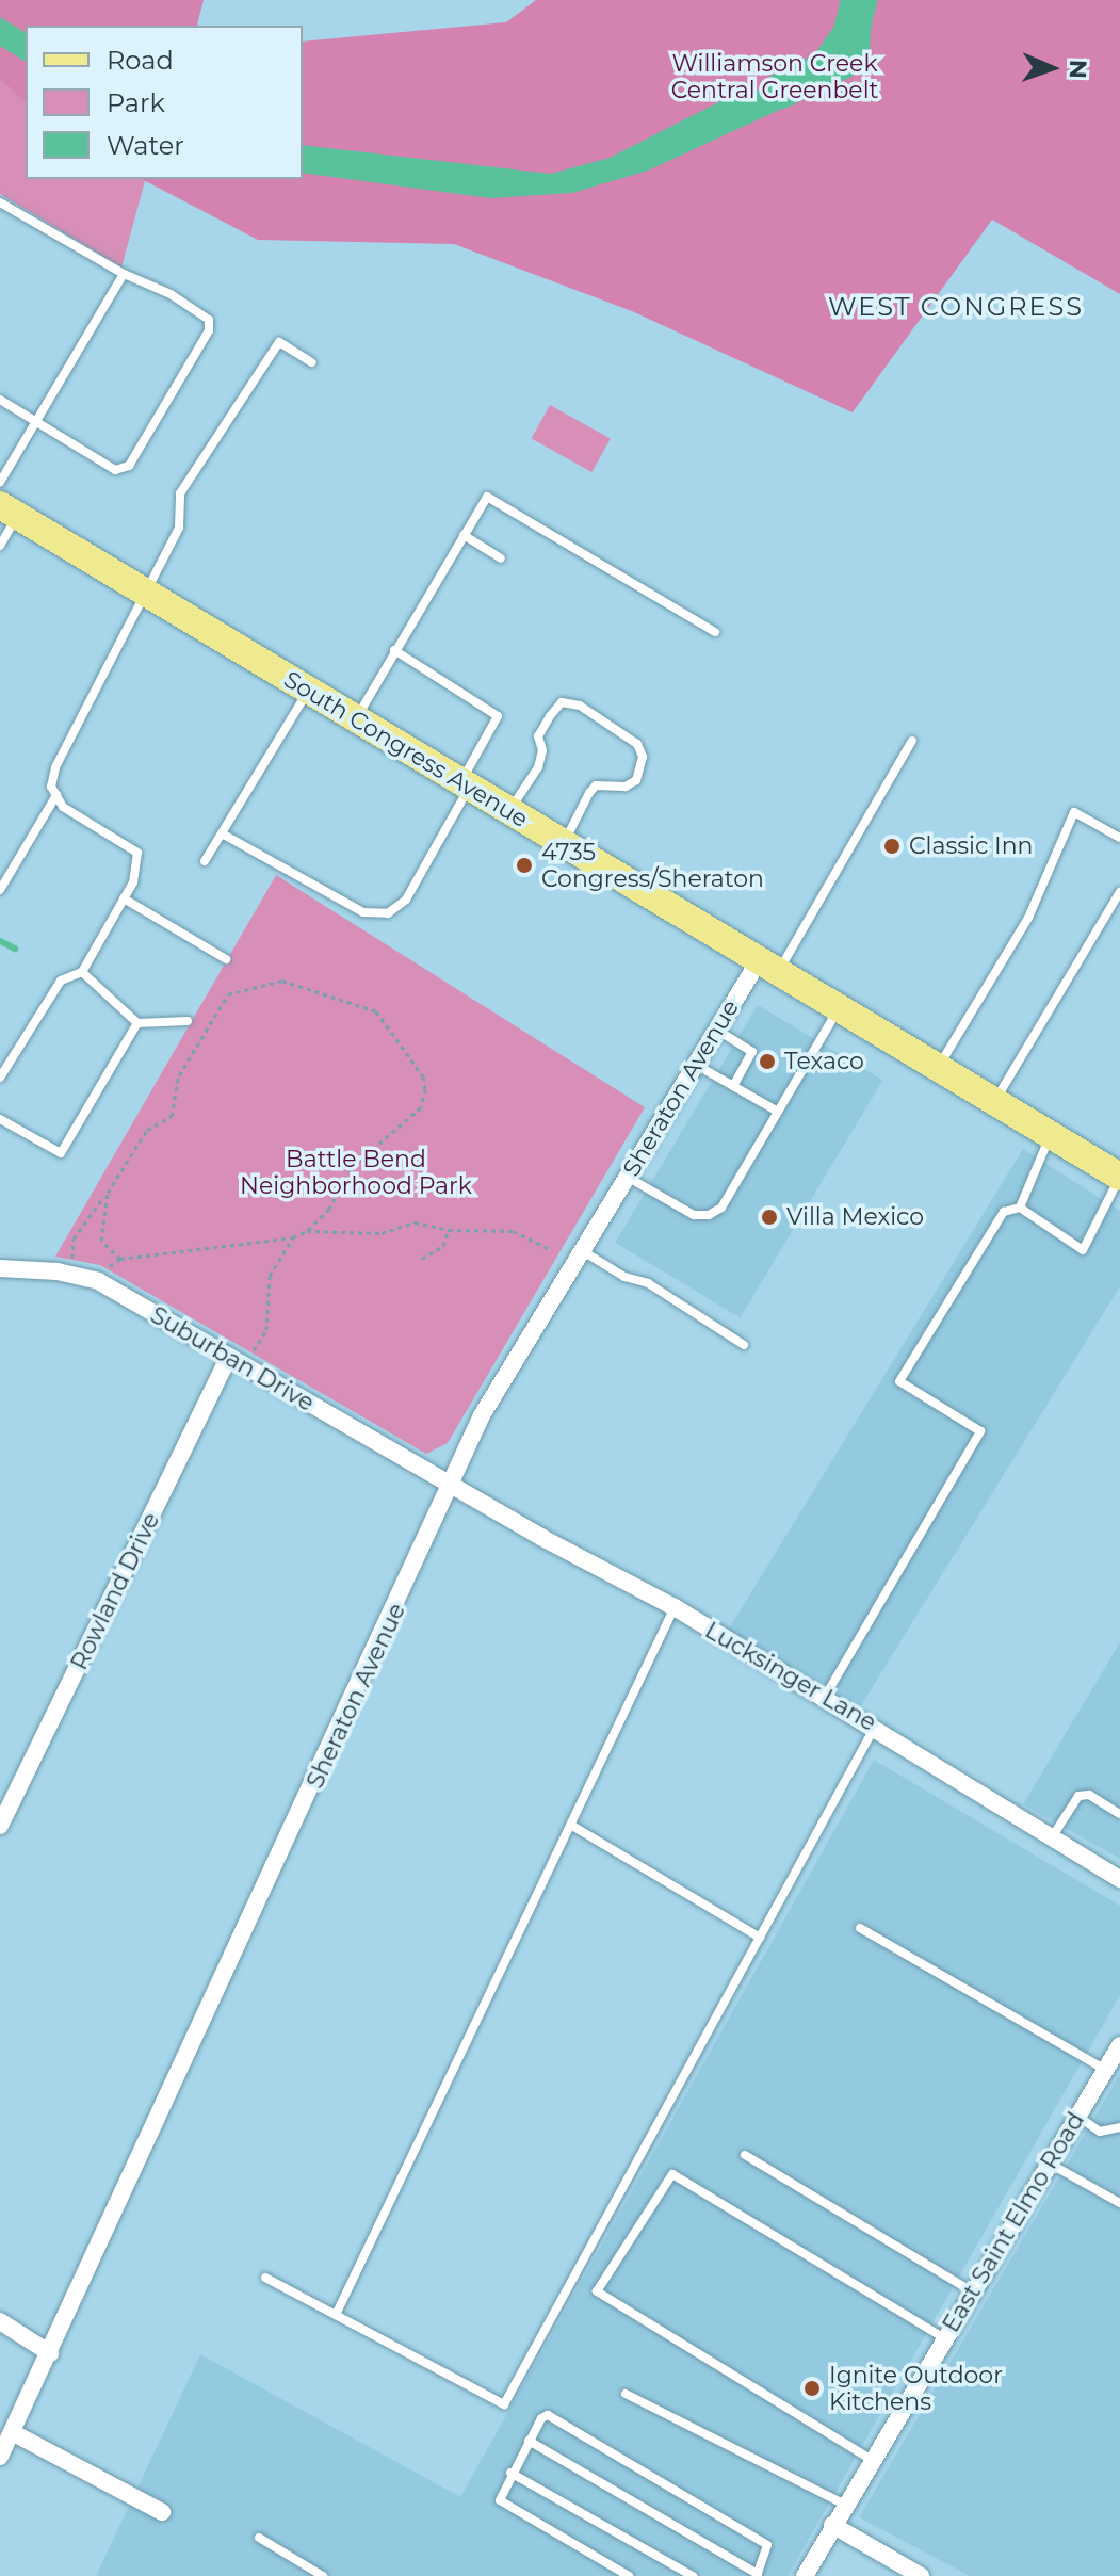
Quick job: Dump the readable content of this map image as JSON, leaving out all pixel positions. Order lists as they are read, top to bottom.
{
  "streets": {
    "main road": ["South Congress Avenue"],
    "street": [
      "Sheraton Avenue",
      "Suburban Drive",
      "Rowland Drive",
      "Lucksinger Lane",
      "East Saint Elmo Road"
    ]
  },
  "crossings": [
    ["South Congress Avenue", "Sheraton Avenue"],
    ["Sheraton Avenue", "Suburban Drive"],
    ["Sheraton Avenue", "Lucksinger Lane"],
    ["Suburban Drive", "Rowland Drive"],
    ["Suburban Drive", "Lucksinger Lane"]
  ],
  "districts": ["WEST CONGRESS"],
  "parks": ["Williamson Creek Central Greenbelt", "Battle Bend Neighborhood Park"],
  "places": [
    "Classic Inn",
    "4735 Congress/Sheraton",
    "Texaco",
    "Villa Mexico",
    "Ignite Outdoor Kitchens"
  ],
  "legend": ["Road", "Park", "Water"],
  "north": "right"
}
